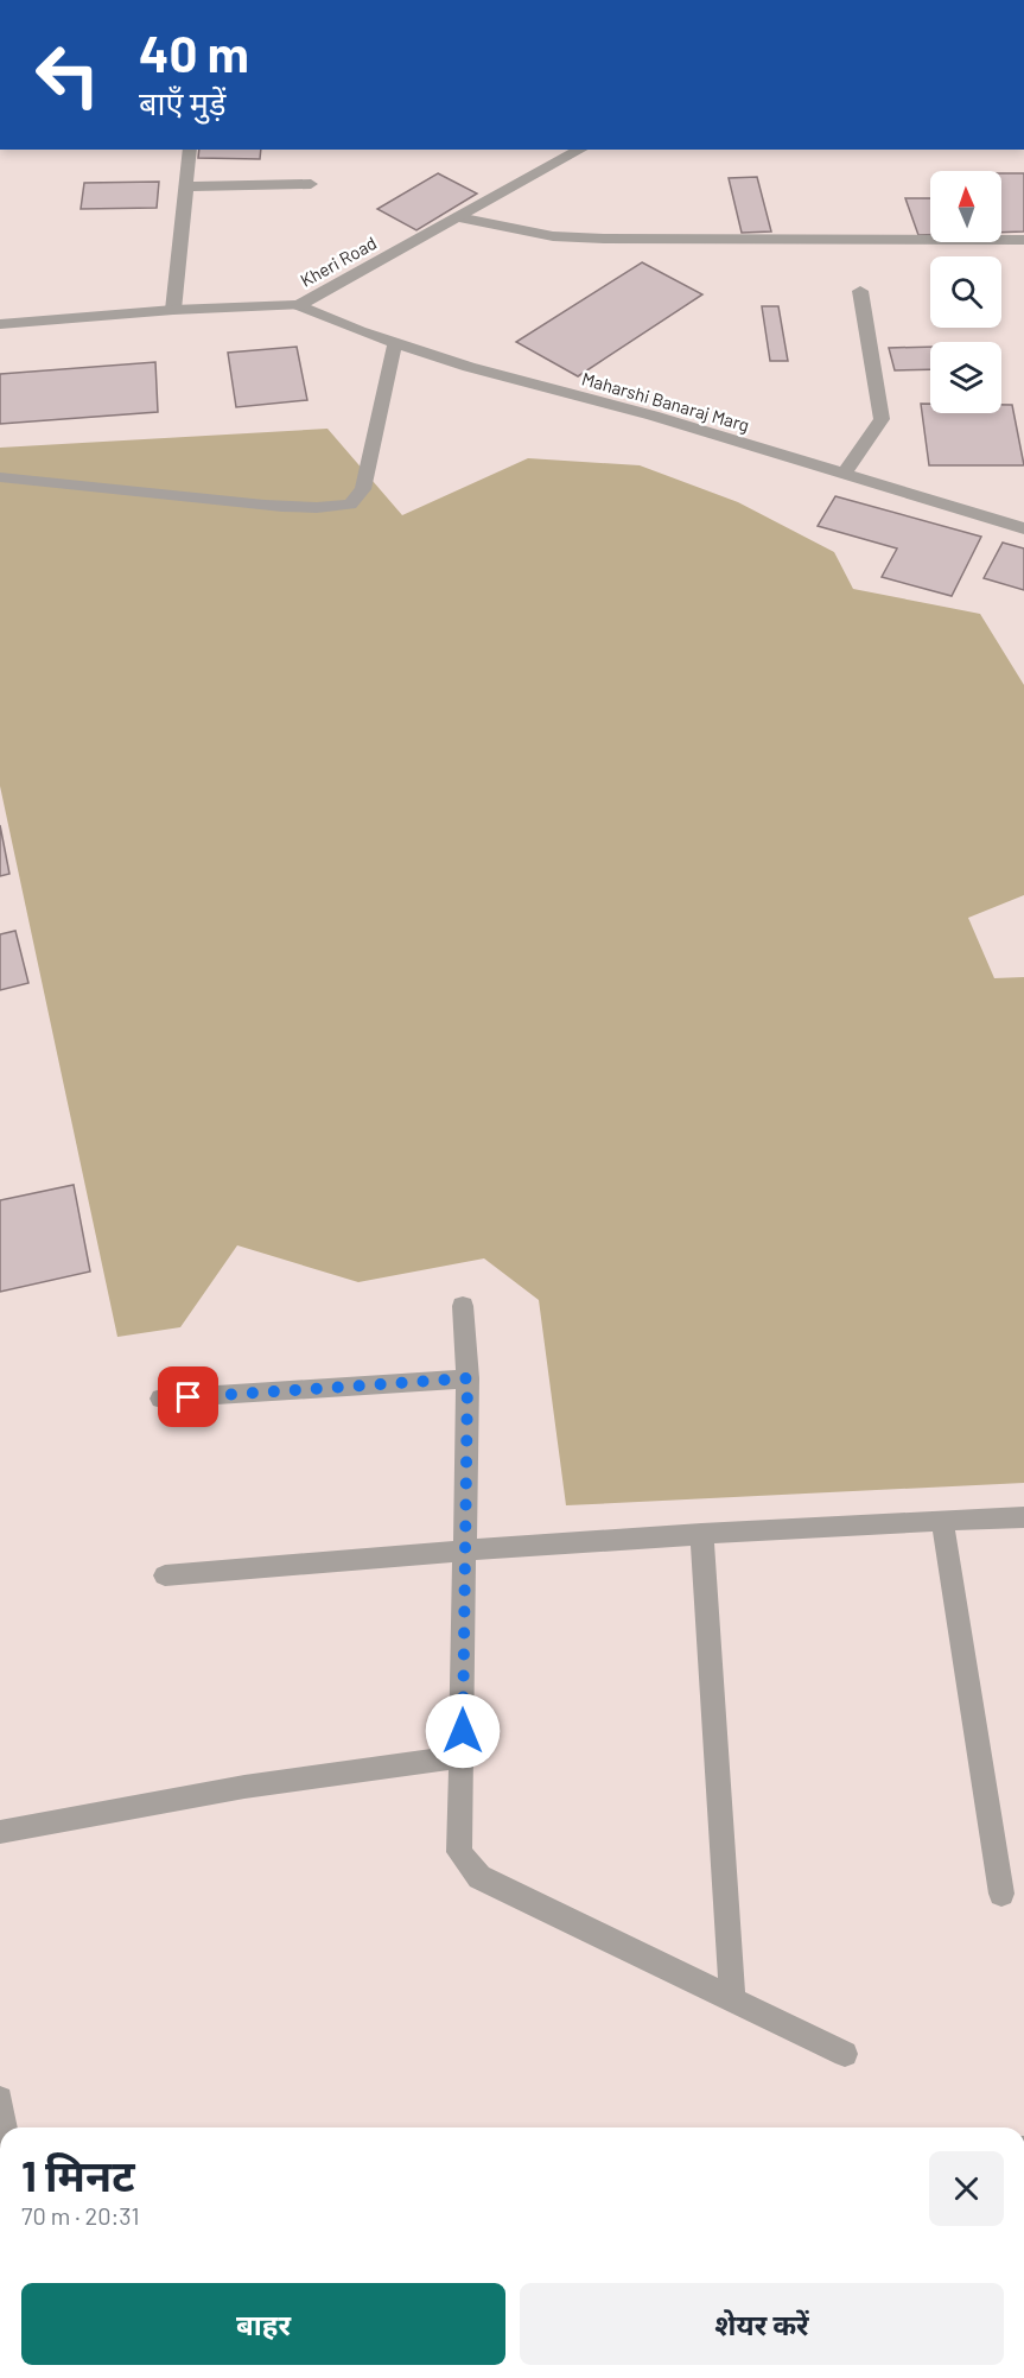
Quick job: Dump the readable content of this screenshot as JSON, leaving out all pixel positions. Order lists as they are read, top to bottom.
{
  "streets": {
    "street": ["Kheri Road", "Maharshi Banaraj Marg"]
  },
  "crossings": [
    ["Kheri Road", "Maharshi Banaraj Marg"]
  ],
  "north": "top",
  "page": {
    "turn": ["40 m", "बाएँ मुड़ें"],
    "heading": ["1 मिनट", "70 m · 20:31"],
    "buttons": ["बाहर", "शेयर करें"]
  }
}
